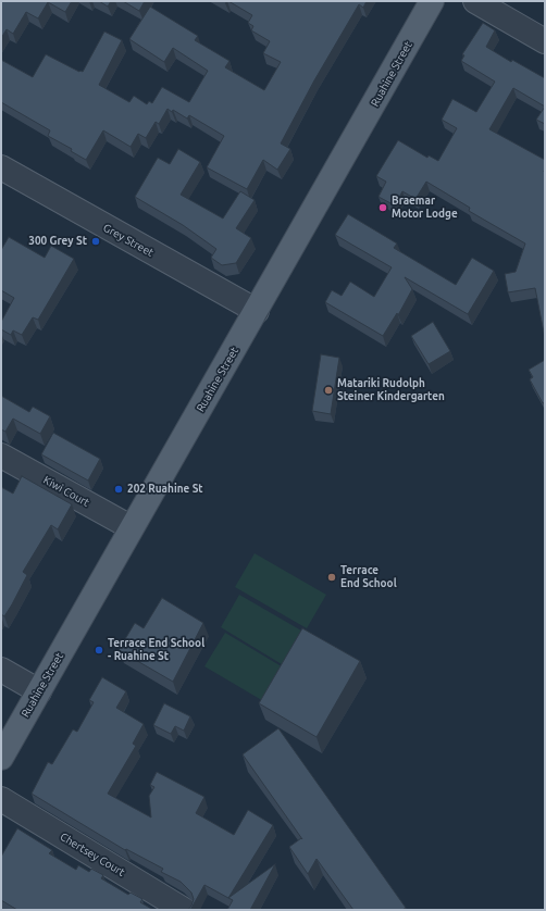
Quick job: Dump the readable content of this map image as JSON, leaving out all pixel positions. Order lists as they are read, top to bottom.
{
  "streets": {
    "main road": ["Ruahine Street"],
    "street": ["Grey Street", "Kiwi Court", "Chertsey Court"]
  },
  "crossings": [
    ["Ruahine Street", "Grey Street"],
    ["Ruahine Street", "Kiwi Court"]
  ],
  "places": [
    "Braemar Motor Lodge",
    "300 Grey St",
    "Matariki Rudolph Steiner Kindergarten",
    "202 Ruahine St",
    "Terrace End School",
    "Terrace End School - Ruahine St"
  ]
}
